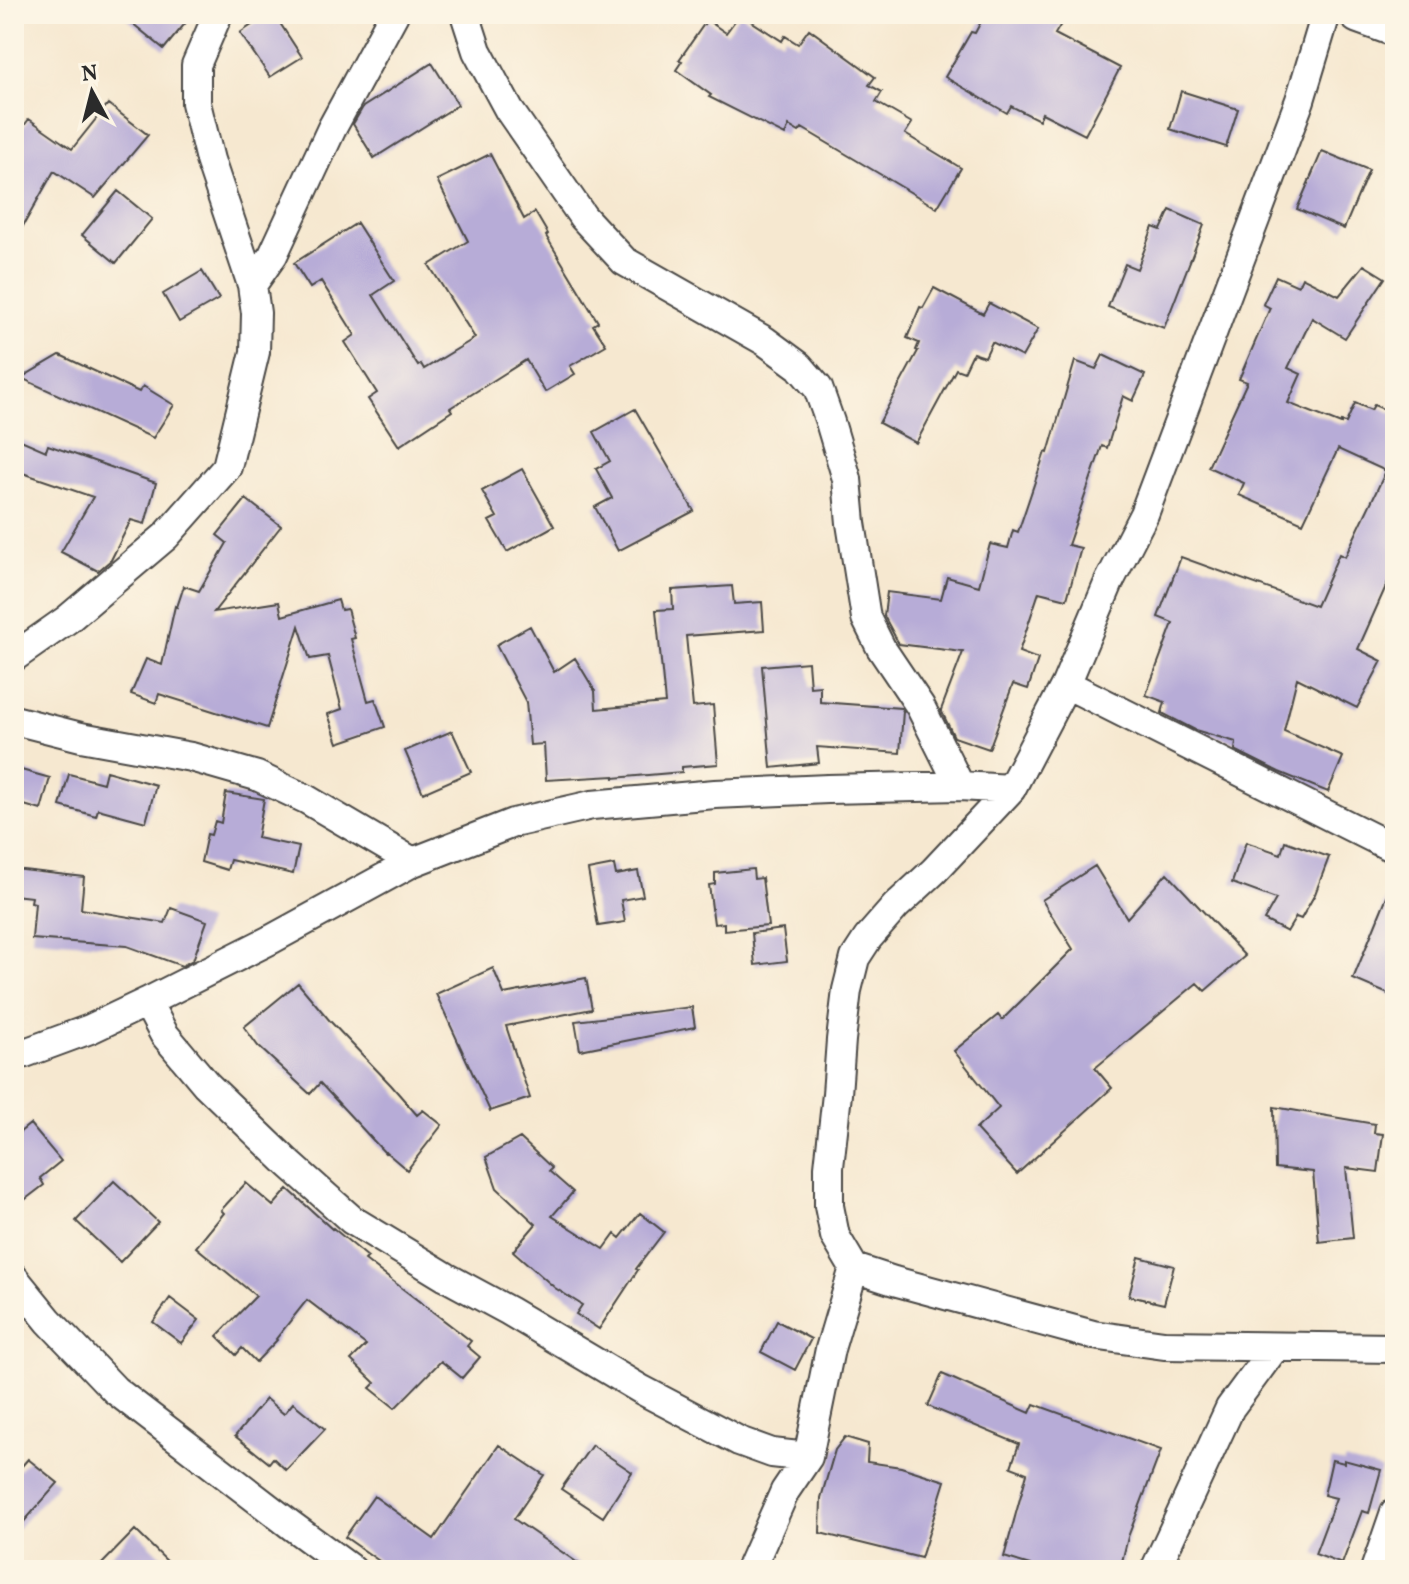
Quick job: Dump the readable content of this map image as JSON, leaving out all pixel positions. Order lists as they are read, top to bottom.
{
  "north": "top"
}
